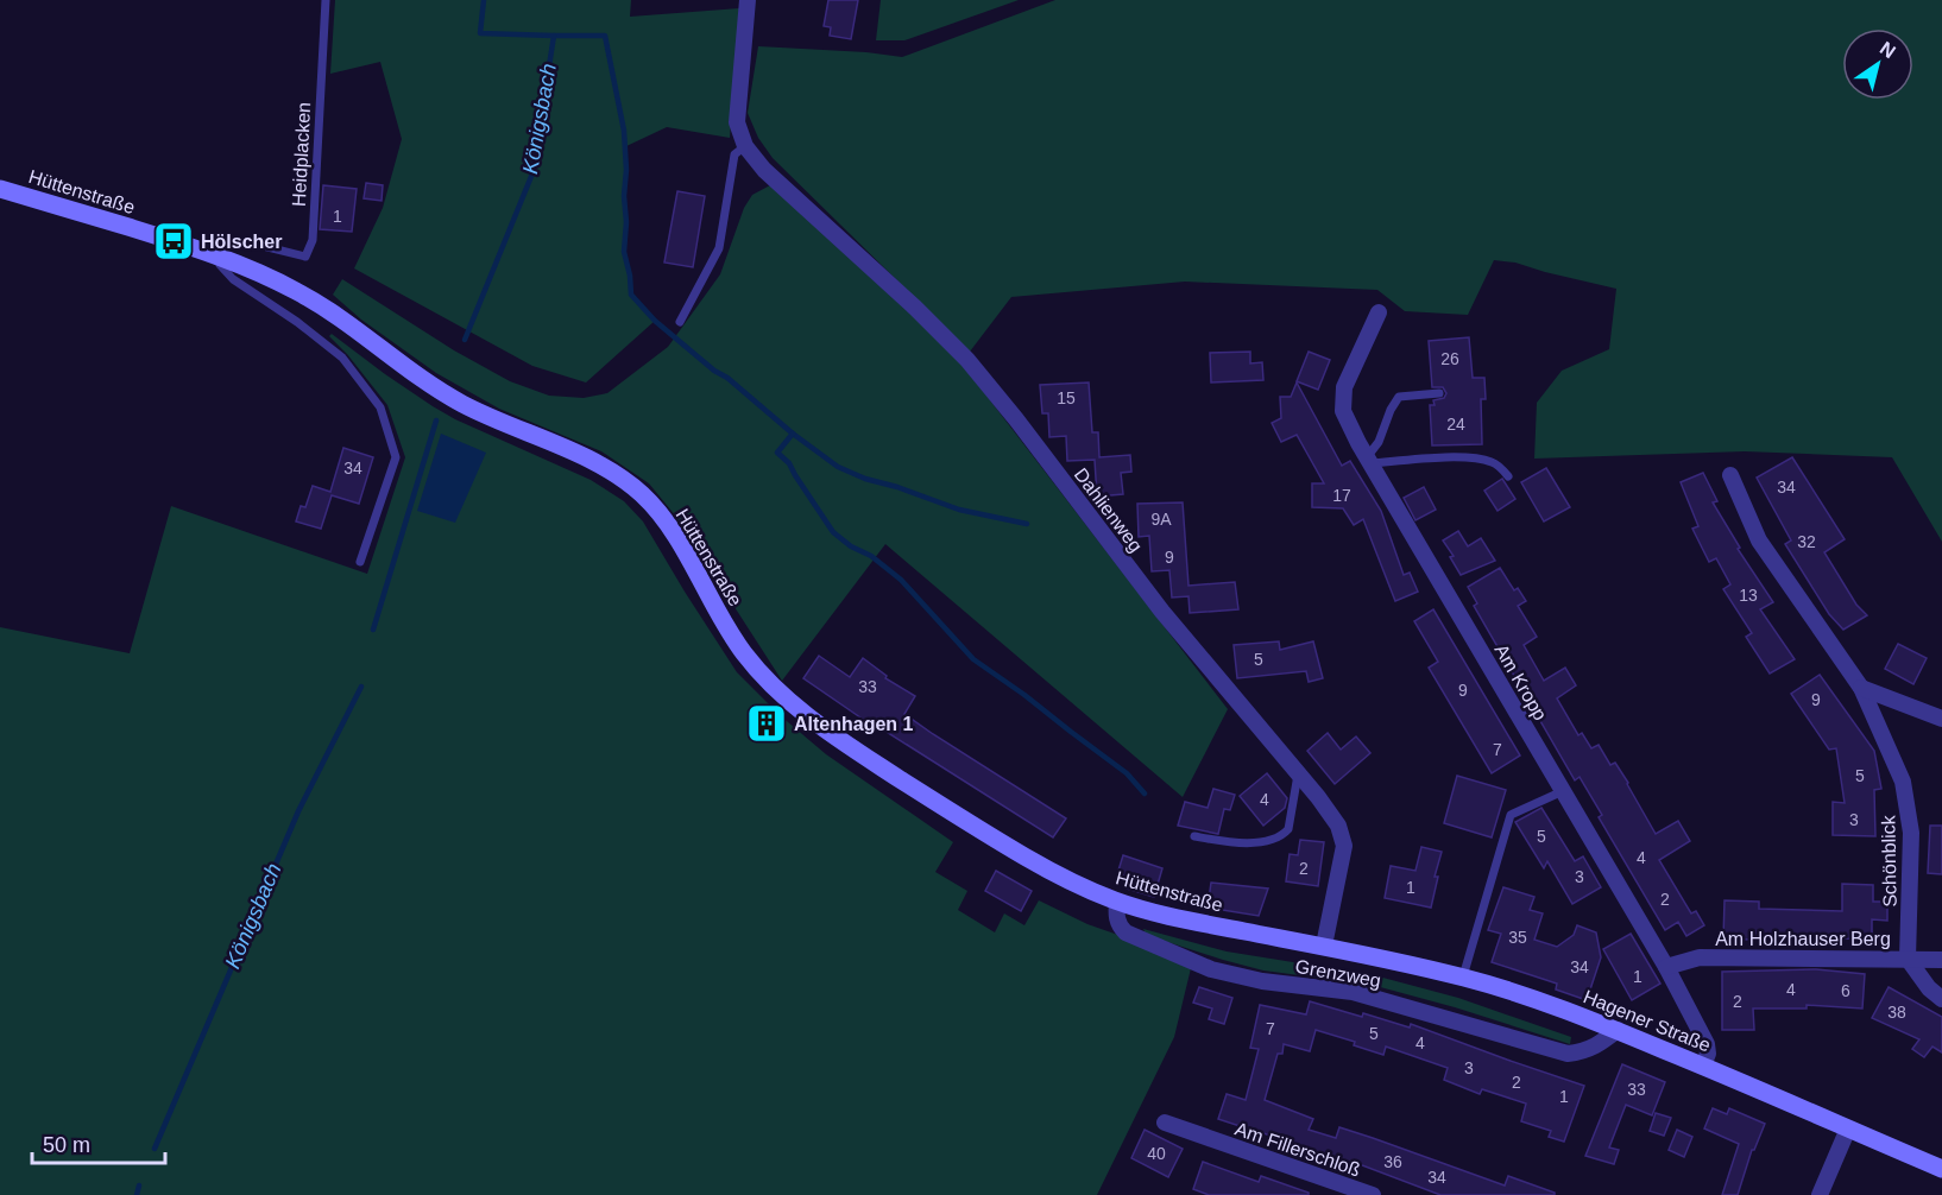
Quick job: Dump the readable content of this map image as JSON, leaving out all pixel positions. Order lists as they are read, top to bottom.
{
  "streets": {
    "main road": ["Hüttenstraße", "Hagener Straße"],
    "street": [
      "Dahlienweg",
      "Am Kropp",
      "Schönblick",
      "Am Holzhauser Berg",
      "Grenzweg",
      "Am Fillerschloß"
    ],
    "lane": ["Heidplacken"]
  },
  "crossings": [
    ["Heidplacken", "Hüttenstraße"],
    ["Hüttenstraße", "Dahlienweg"],
    ["Hüttenstraße", "Grenzweg"],
    ["Hüttenstraße", "Hagener Straße"],
    ["Dahlienweg", "Hagener Straße"],
    ["Am Kropp", "Am Holzhauser Berg"],
    ["Am Kropp", "Hagener Straße"],
    ["Schönblick", "Am Holzhauser Berg"],
    ["Grenzweg", "Hagener Straße"]
  ],
  "water": ["Königsbach"],
  "places": {
    "bus stop": ["Hölscher"],
    "building": ["Altenhagen 1"]
  },
  "house_numbers": [
    "1",
    "26",
    "15",
    "24",
    "34",
    "34",
    "17",
    "9A",
    "32",
    "9",
    "13",
    "5",
    "33",
    "9",
    "9",
    "7",
    "5",
    "4",
    "3",
    "5",
    "4",
    "2",
    "3",
    "1",
    "2",
    "35",
    "34",
    "1",
    "4",
    "6",
    "2",
    "38",
    "7",
    "5",
    "4",
    "3",
    "2",
    "33",
    "1",
    "40",
    "36",
    "34"
  ],
  "scale_bar": "50 m",
  "north": "top right"
}
